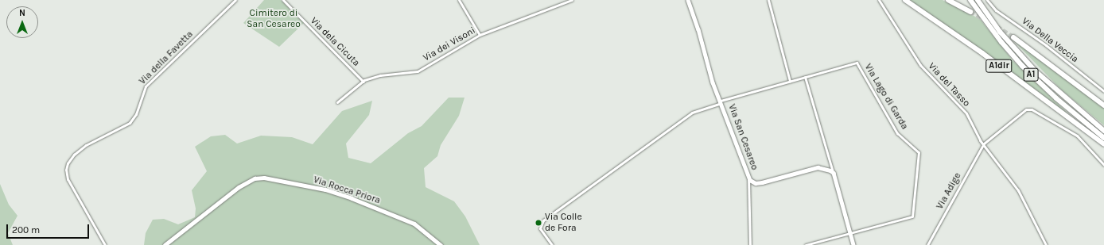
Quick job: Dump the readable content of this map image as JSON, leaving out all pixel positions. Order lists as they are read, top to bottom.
{
  "streets": {
    "highway": ["A1dir", "A1"],
    "street": [
      "Via Della Veccia",
      "Via dela Cicuta",
      "Via dei Visoni",
      "Via della Favetta",
      "Via del Tasso",
      "Via Lago di Garda",
      "Via San Cesareo",
      "Via Rocca Priora",
      "Via Adige"
    ]
  },
  "crossings": [
    ["Via dela Cicuta", "Via dei Visoni"],
    ["Via del Tasso", "Via Adige"]
  ],
  "parks": ["Cimitero di San Cesareo"],
  "places": ["Via Colle de Fora"],
  "scale_bar": "200 m",
  "north": "top"
}
